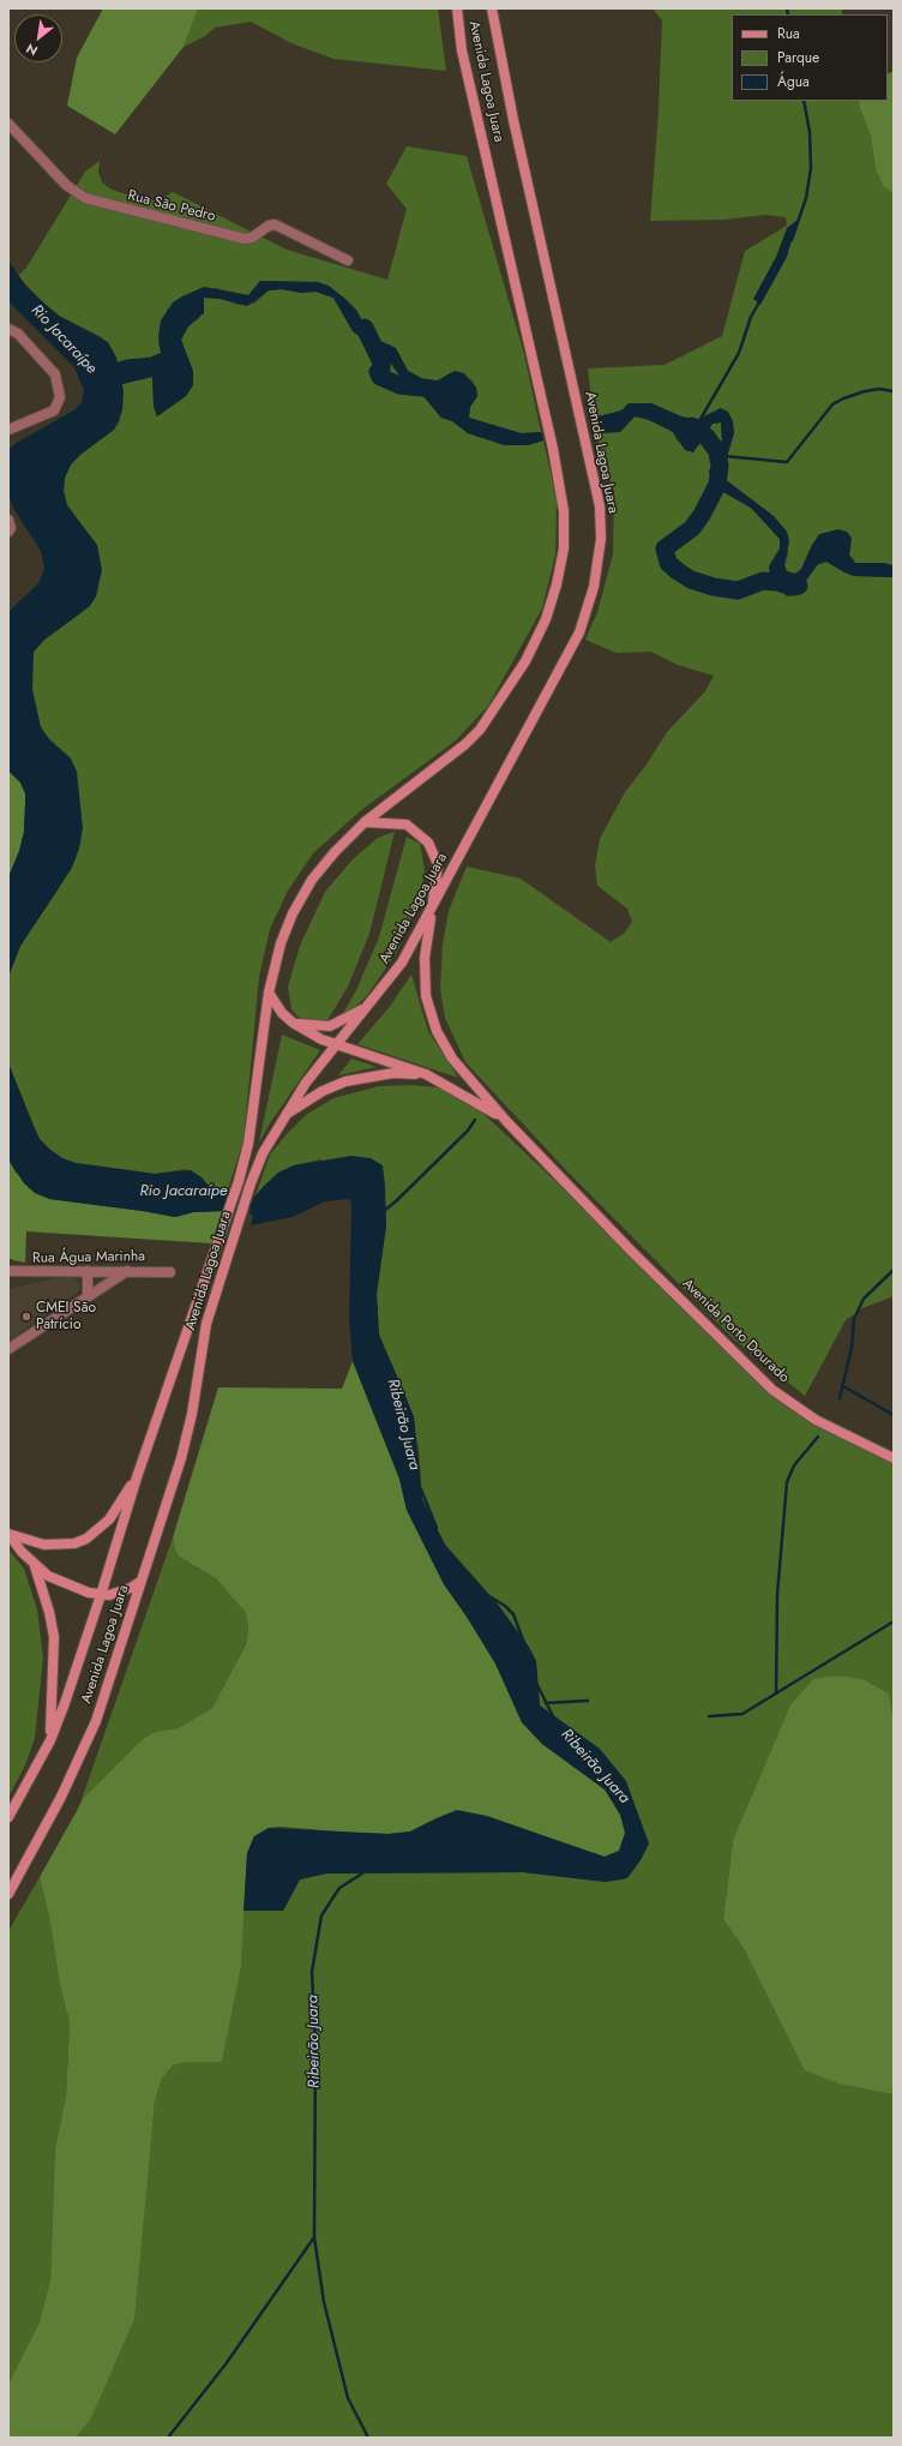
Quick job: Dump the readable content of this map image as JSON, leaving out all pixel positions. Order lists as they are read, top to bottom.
{
  "streets": {
    "main road": ["Avenida Lagoa Juara", "Avenida Porto Dourado"],
    "street": ["Rua São Pedro", "Rua Água Marinha"]
  },
  "water": ["Rio Jacaraípe", "Ribeirão Juara"],
  "places": ["CMEI São Patrício"],
  "legend": ["Rua", "Parque", "Água"],
  "north": "bottom left"
}
